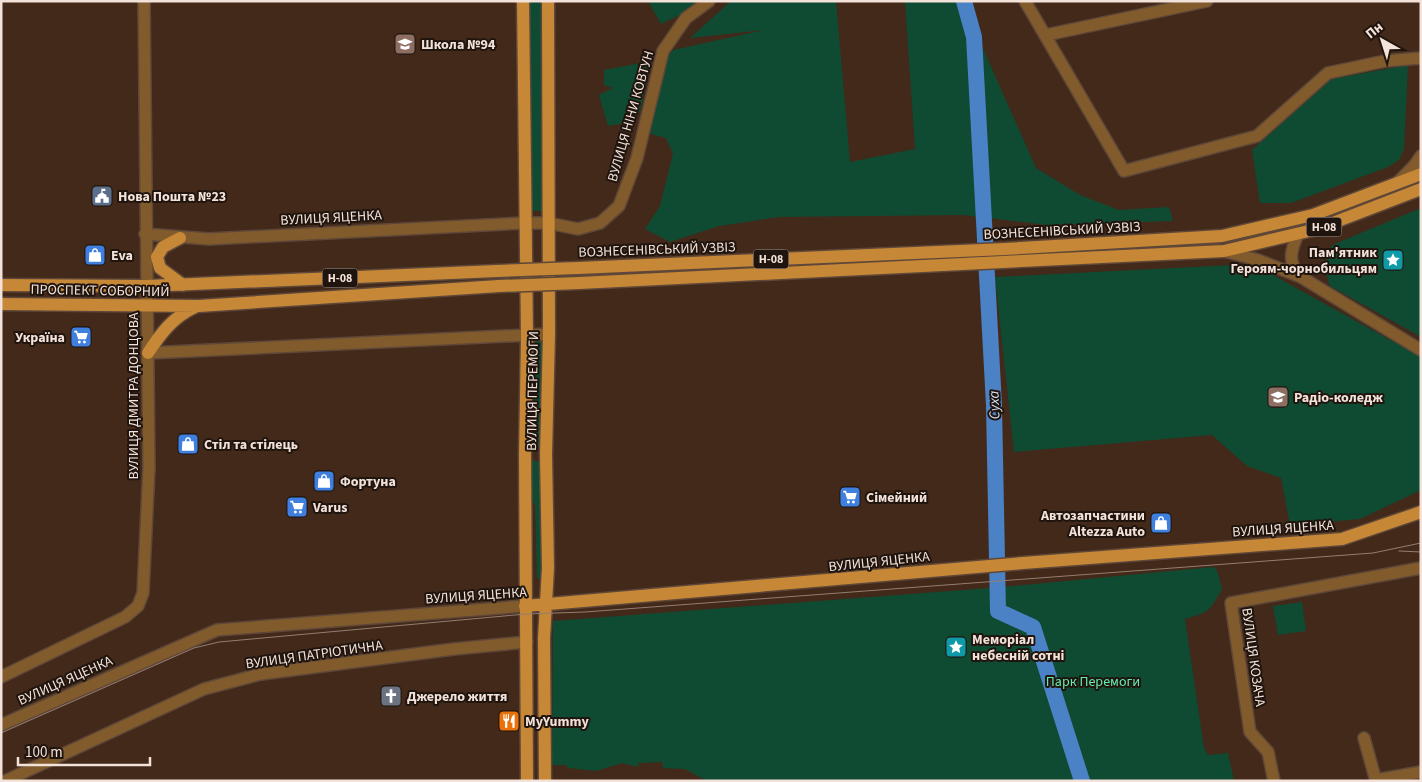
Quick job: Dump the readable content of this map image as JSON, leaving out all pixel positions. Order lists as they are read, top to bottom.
{
  "streets": {
    "main road": [
      "ВУЛИЦЯ ЯЦЕНКА",
      "Н-08",
      "ВОЗНЕСЕНІВСЬКИЙ УЗВІЗ",
      "ПРОСПЕКТ СОБОРНИЙ",
      "ВУЛИЦЯ ПЕРЕМОГИ"
    ],
    "street": [
      "ВУЛИЦЯ НІНИ КОВТУН",
      "ВУЛИЦЯ ДМИТРА ДОНЦОВА",
      "ВУЛИЦЯ ПАТРІОТИЧНА",
      "ВУЛИЦЯ КОЗАЧА"
    ]
  },
  "crossings": [
    ["ВУЛИЦЯ НІНИ КОВТУН", "ВУЛИЦЯ ЯЦЕНКА"],
    ["ВУЛИЦЯ НІНИ КОВТУН", "ВУЛИЦЯ ПЕРЕМОГИ"],
    ["ВУЛИЦЯ ЯЦЕНКА", "ВУЛИЦЯ ПЕРЕМОГИ"],
    ["ВУЛИЦЯ ЯЦЕНКА", "ВУЛИЦЯ ДМИТРА ДОНЦОВА"],
    ["Н-08", "ВОЗНЕСЕНІВСЬКИЙ УЗВІЗ"],
    ["ВОЗНЕСЕНІВСЬКИЙ УЗВІЗ", "ПРОСПЕКТ СОБОРНИЙ"],
    ["ПРОСПЕКТ СОБОРНИЙ", "ВУЛИЦЯ ДМИТРА ДОНЦОВА"],
    ["ВУЛИЦЯ ПЕРЕМОГИ", "ВУЛИЦЯ ПАТРІОТИЧНА"]
  ],
  "water": ["Суха"],
  "parks": ["Парк Перемоги"],
  "places": {
    "school or university": ["Школа №94", "Радіо-коледж"],
    "public building": ["Нова Пошта №23"],
    "shop": [
      "Eva",
      "Стіл та стілець",
      "Фортуна",
      "Автозапчастини Altezza Auto"
    ],
    "place": ["Пам'ятник Героям-чорнобильцям", "Меморіал небесній сотні"],
    "supermarket": ["Україна", "Сімейний", "Varus"],
    "church": ["Джерело життя"],
    "restaurant": ["MyYummy"]
  },
  "scale_bar": "100 m",
  "north": "top left"
}
